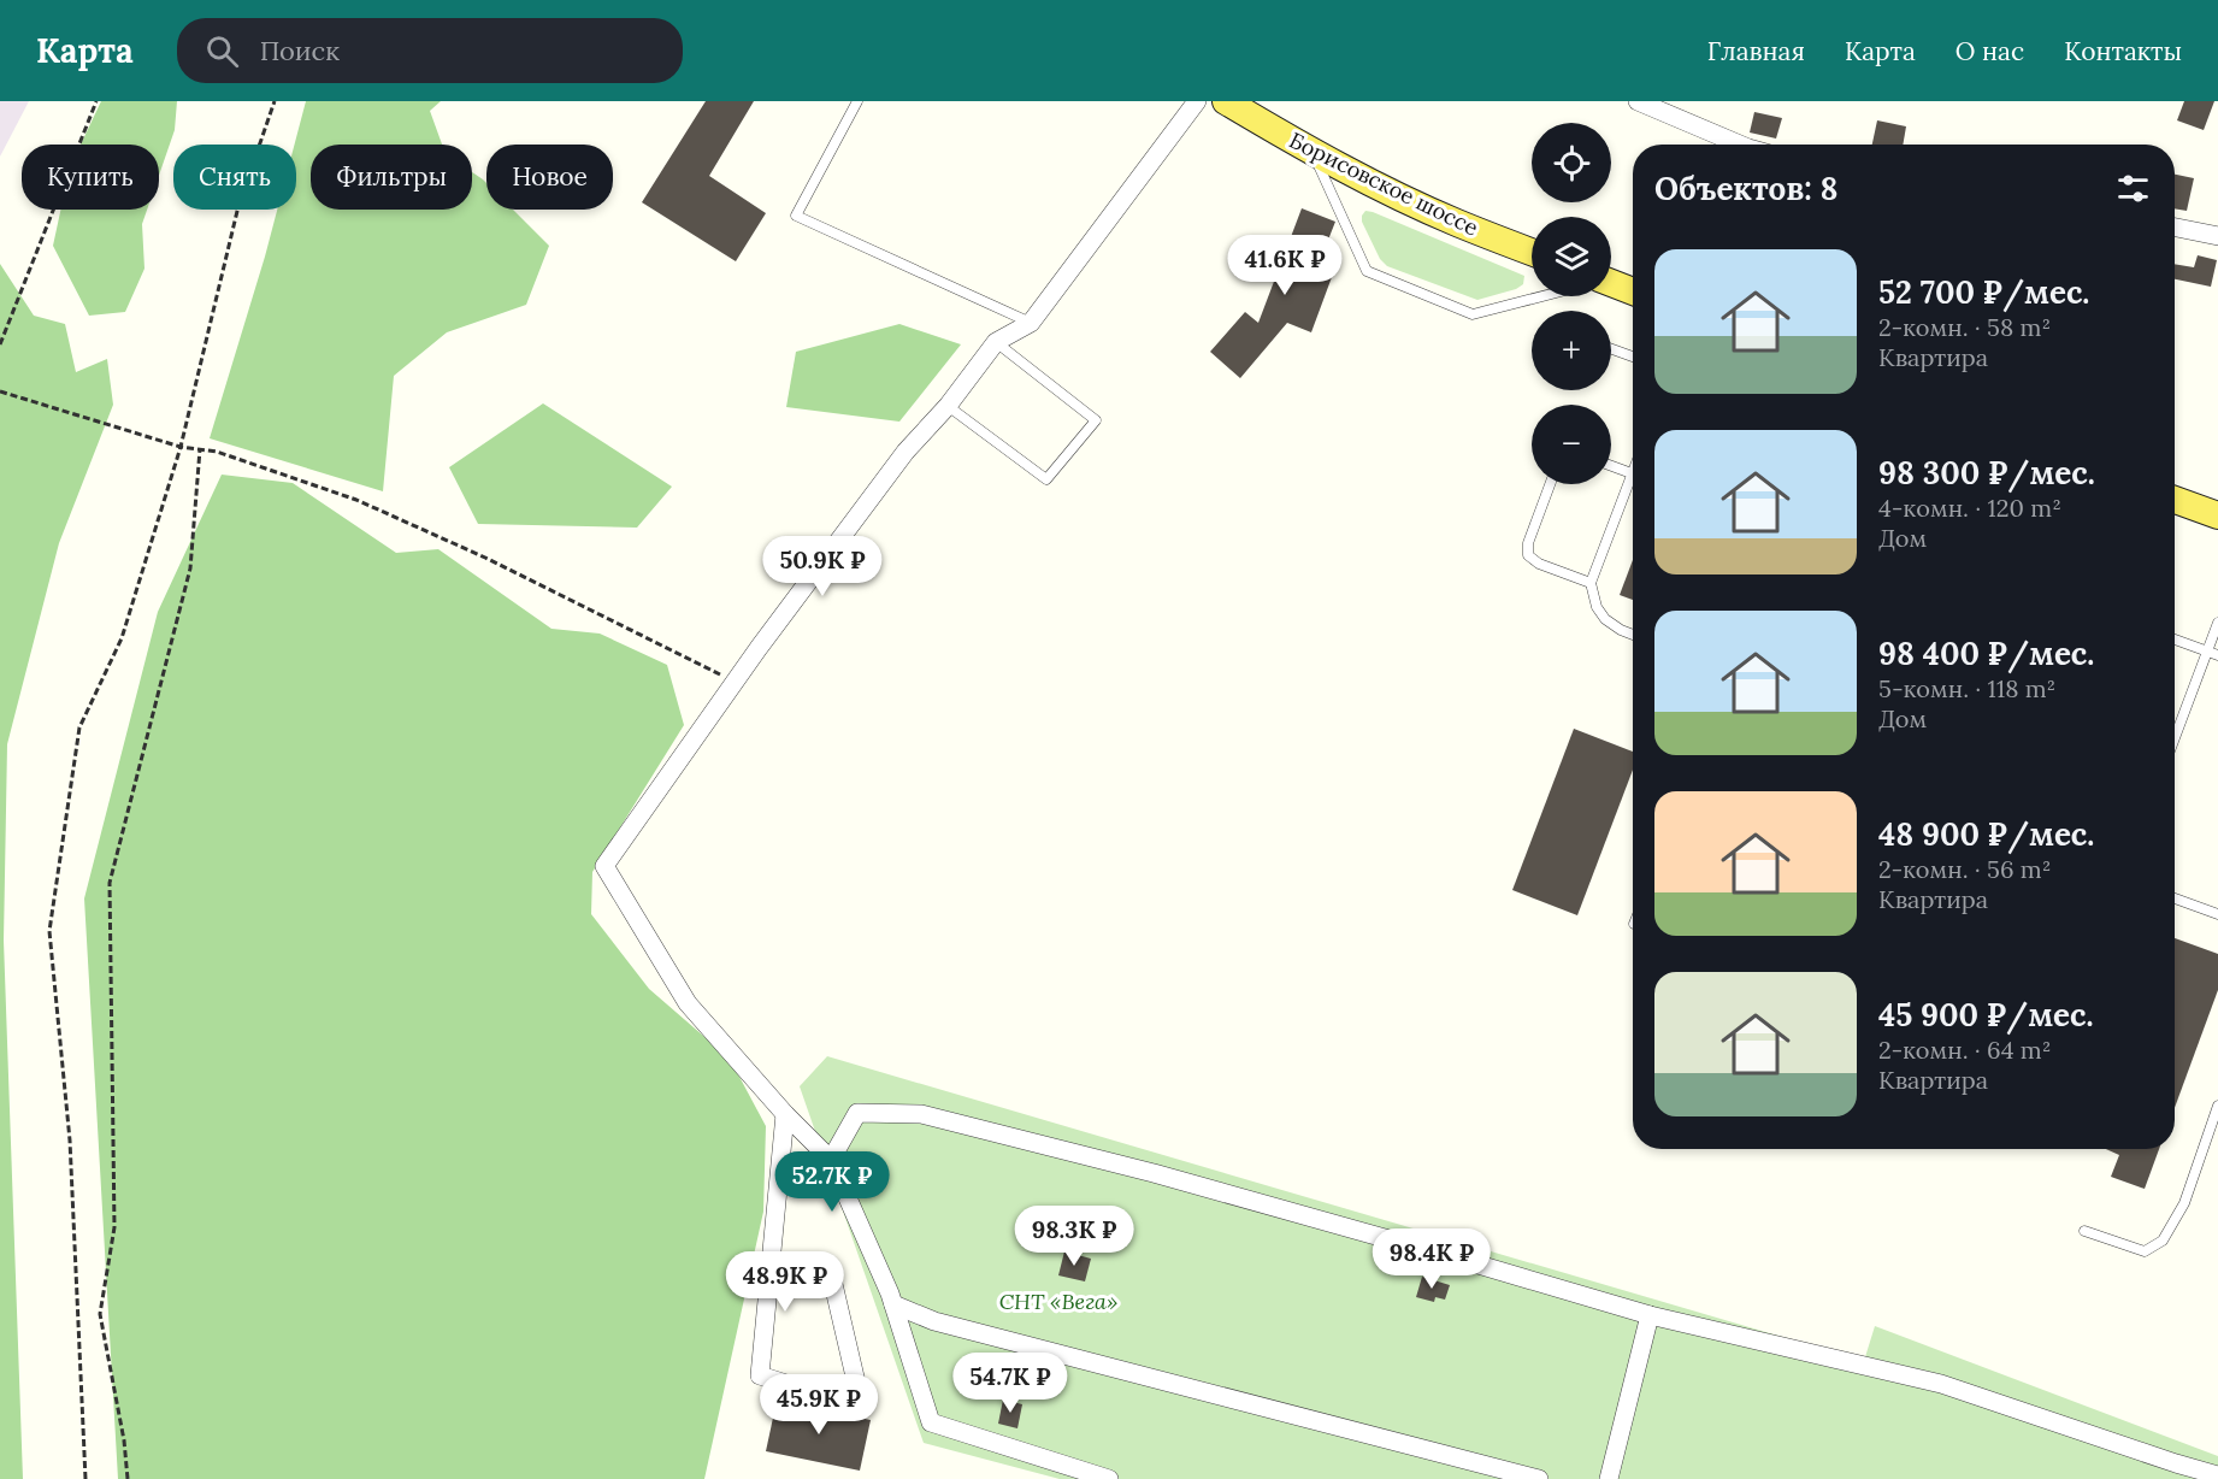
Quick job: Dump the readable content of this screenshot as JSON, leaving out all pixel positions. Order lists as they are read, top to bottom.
{
  "streets": {
    "main road": ["Борисовское шоссе"]
  },
  "parks": ["СНТ «Вега»"],
  "page": {
    "header": "Карта",
    "search": "Поиск",
    "nav": [
      "Главная",
      "Карта",
      "О нас",
      "Контакты"
    ],
    "map_buttons": ["+", "−"],
    "chip": [
      "Купить",
      "Снять",
      "Фильтры",
      "Новое"
    ],
    "heading": "Объектов: 8",
    "list": [
      {
        "name": "52 700 ₽/мес.",
        "note": "2-комн. · 58 m² · Квартира"
      },
      {
        "name": "98 300 ₽/мес.",
        "note": "4-комн. · 120 m² · Дом"
      },
      {
        "name": "98 400 ₽/мес.",
        "note": "5-комн. · 118 m² · Дом"
      },
      {
        "name": "48 900 ₽/мес.",
        "note": "2-комн. · 56 m² · Квартира"
      },
      {
        "name": "45 900 ₽/мес.",
        "note": "2-комн. · 64 m² · Квартира"
      }
    ],
    "price": [
      "41.6K ₽",
      "50.9K ₽",
      "52.7K ₽",
      "98.3K ₽",
      "98.4K ₽",
      "48.9K ₽",
      "54.7K ₽",
      "45.9K ₽"
    ]
  }
}
